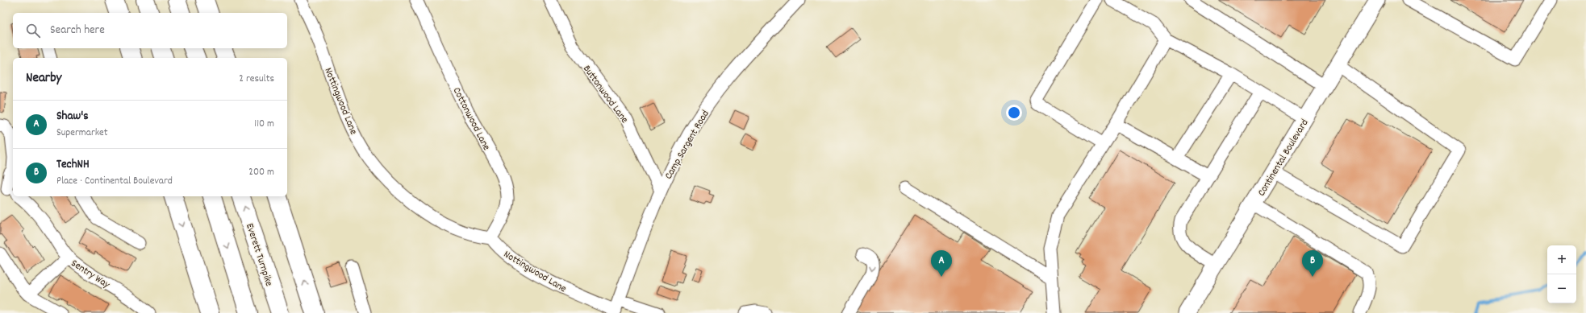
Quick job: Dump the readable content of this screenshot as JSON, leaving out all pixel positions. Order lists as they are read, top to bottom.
{
  "streets": {
    "highway": ["Everett Turnpike"],
    "main road": ["Continental Boulevard"],
    "street": [
      "Buttonwood Lane",
      "Nottingwood Lane",
      "Cottonwood Lane",
      "Camp Sargent Road",
      "Sentry Way"
    ]
  },
  "crossings": [
    ["Buttonwood Lane", "Camp Sargent Road"],
    ["Nottingwood Lane", "Cottonwood Lane"],
    ["Nottingwood Lane", "Camp Sargent Road"]
  ],
  "page": {
    "search": "Search here",
    "heading": ["Nearby", "2 results"],
    "list": [
      {
        "mark": "A",
        "name": "Shaw's",
        "note": "Supermarket",
        "value": "110 m"
      },
      {
        "mark": "B",
        "name": "TechNH",
        "note": "Place · Continental Boulevard",
        "value": "200 m"
      }
    ],
    "map_buttons": ["+", "−"],
    "pins": ["A", "B"]
  }
}
